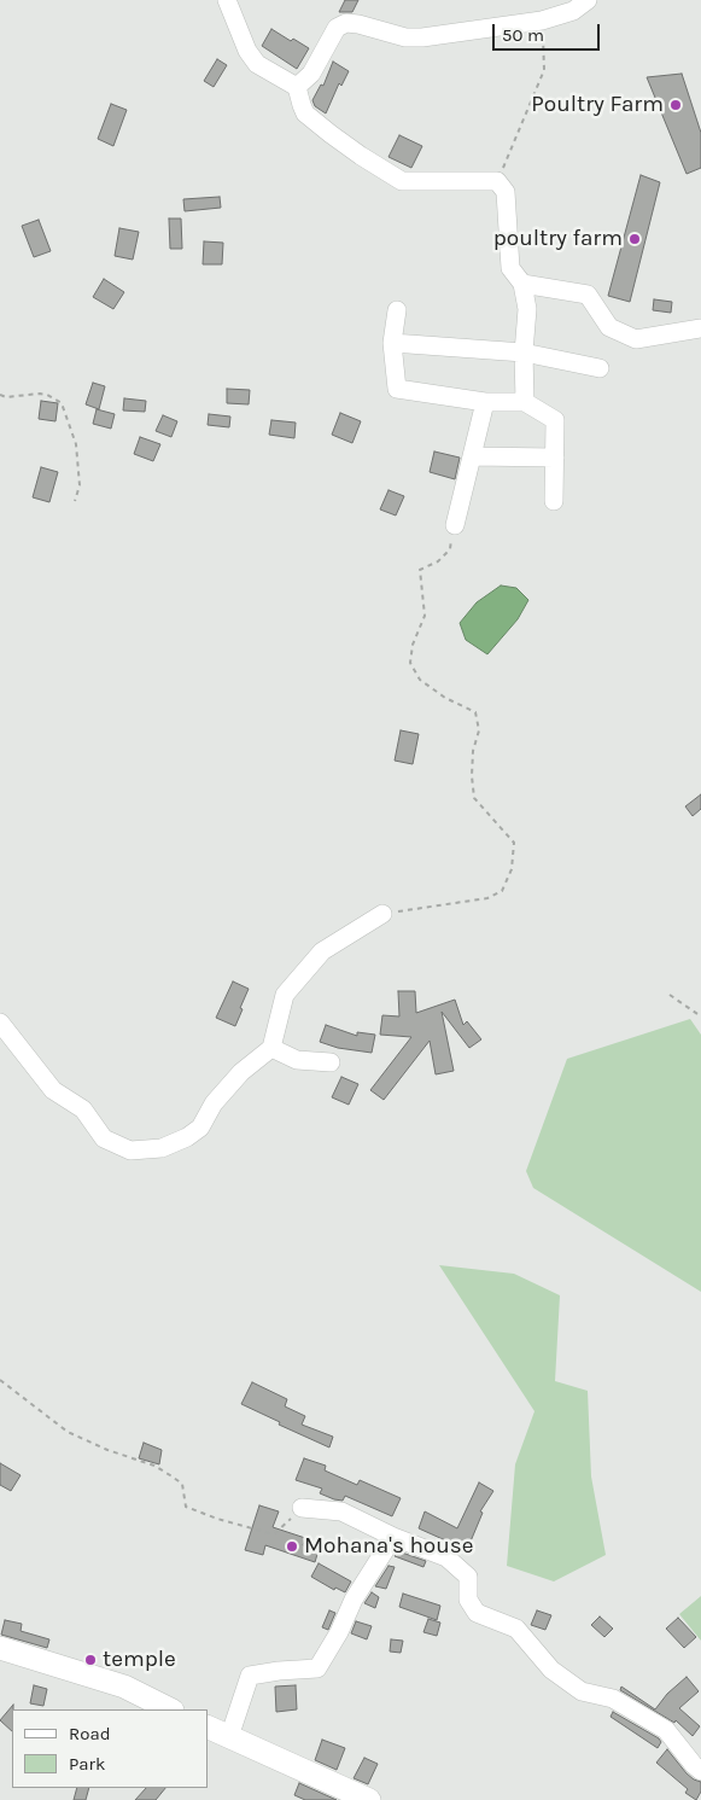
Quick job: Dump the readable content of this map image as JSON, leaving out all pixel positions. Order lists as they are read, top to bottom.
{
  "places": [
    "Poultry Farm",
    "poultry farm",
    "Mohana's house",
    "temple"
  ],
  "legend": ["Road", "Park"],
  "scale_bar": "50 m"
}
